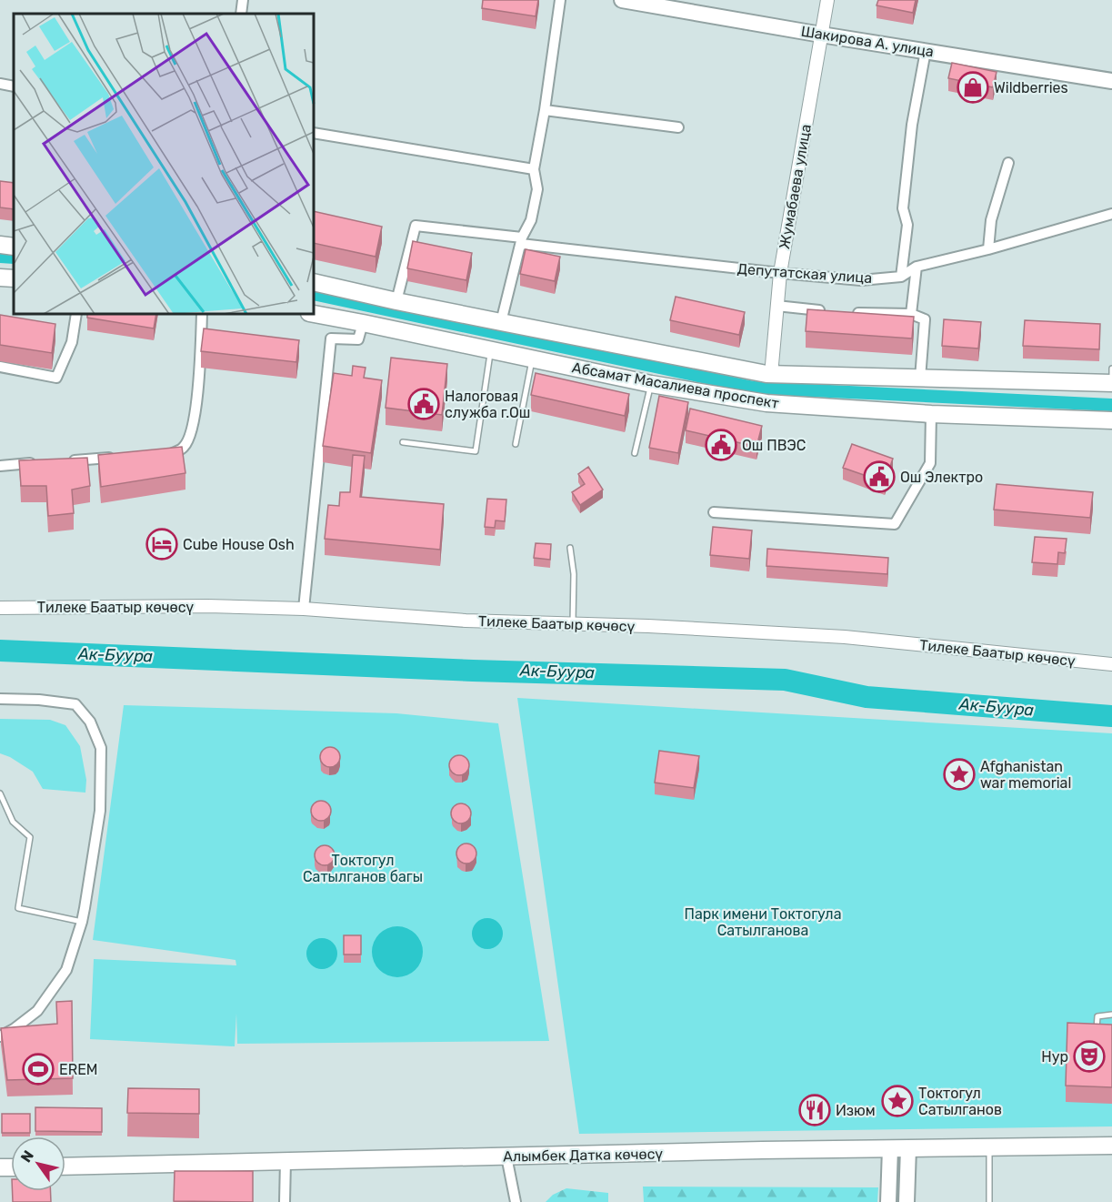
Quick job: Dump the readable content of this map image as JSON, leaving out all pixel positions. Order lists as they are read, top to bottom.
{
  "streets": {
    "main road": ["Шакирова А. улица", "Абсамат Масалиева проспект", "Алымбек Датка көчөсү"],
    "street": ["Жумабаева улица", "Депутатская улица", "Тилеке Баатыр көчөсү"]
  },
  "crossings": [
    ["Шакирова А. улица", "Жумабаева улица"],
    ["Жумабаева улица", "Депутатская улица"],
    ["Жумабаева улица", "Абсамат Масалиева проспект"],
    ["Депутатская улица", "Абсамат Масалиева проспект"]
  ],
  "water": ["Ак-Буура"],
  "parks": ["Токтогул Сатылганов багы", "Парк имени Токтогула Сатылганова"],
  "places": {
    "shop": ["Wildberries"],
    "public building": ["Налоговая служба г.Ош", "Ош ПВЭС", "Ош Электро"],
    "hotel": ["Cube House Osh"],
    "place": ["Afghanistan war memorial", "Токтогул Сатылганов"],
    "theatre": ["Нур"],
    "sports": ["EREM"],
    "restaurant": ["Изюм"]
  },
  "north": "top left"
}
